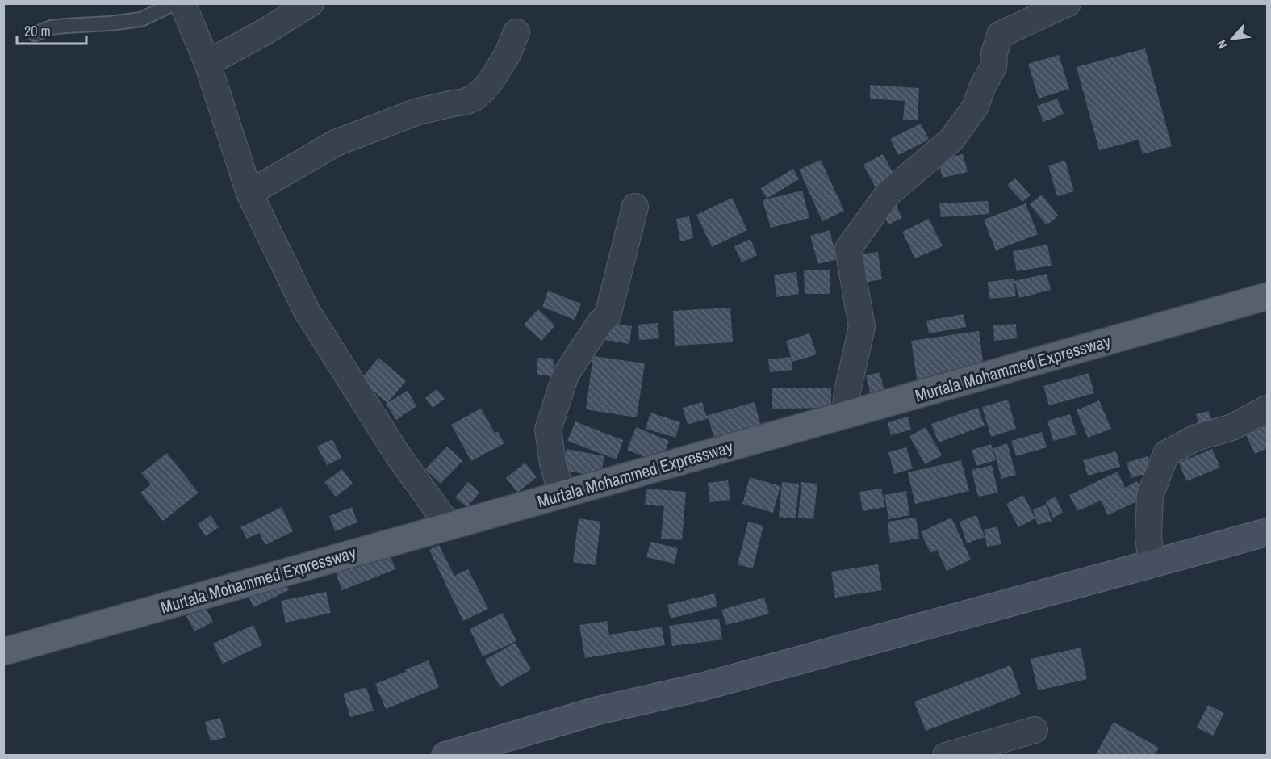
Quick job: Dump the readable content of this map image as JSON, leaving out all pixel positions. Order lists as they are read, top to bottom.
{
  "streets": {
    "main road": ["Murtala Mohammed Expressway"]
  },
  "scale_bar": "20 m",
  "north": "bottom left"
}
